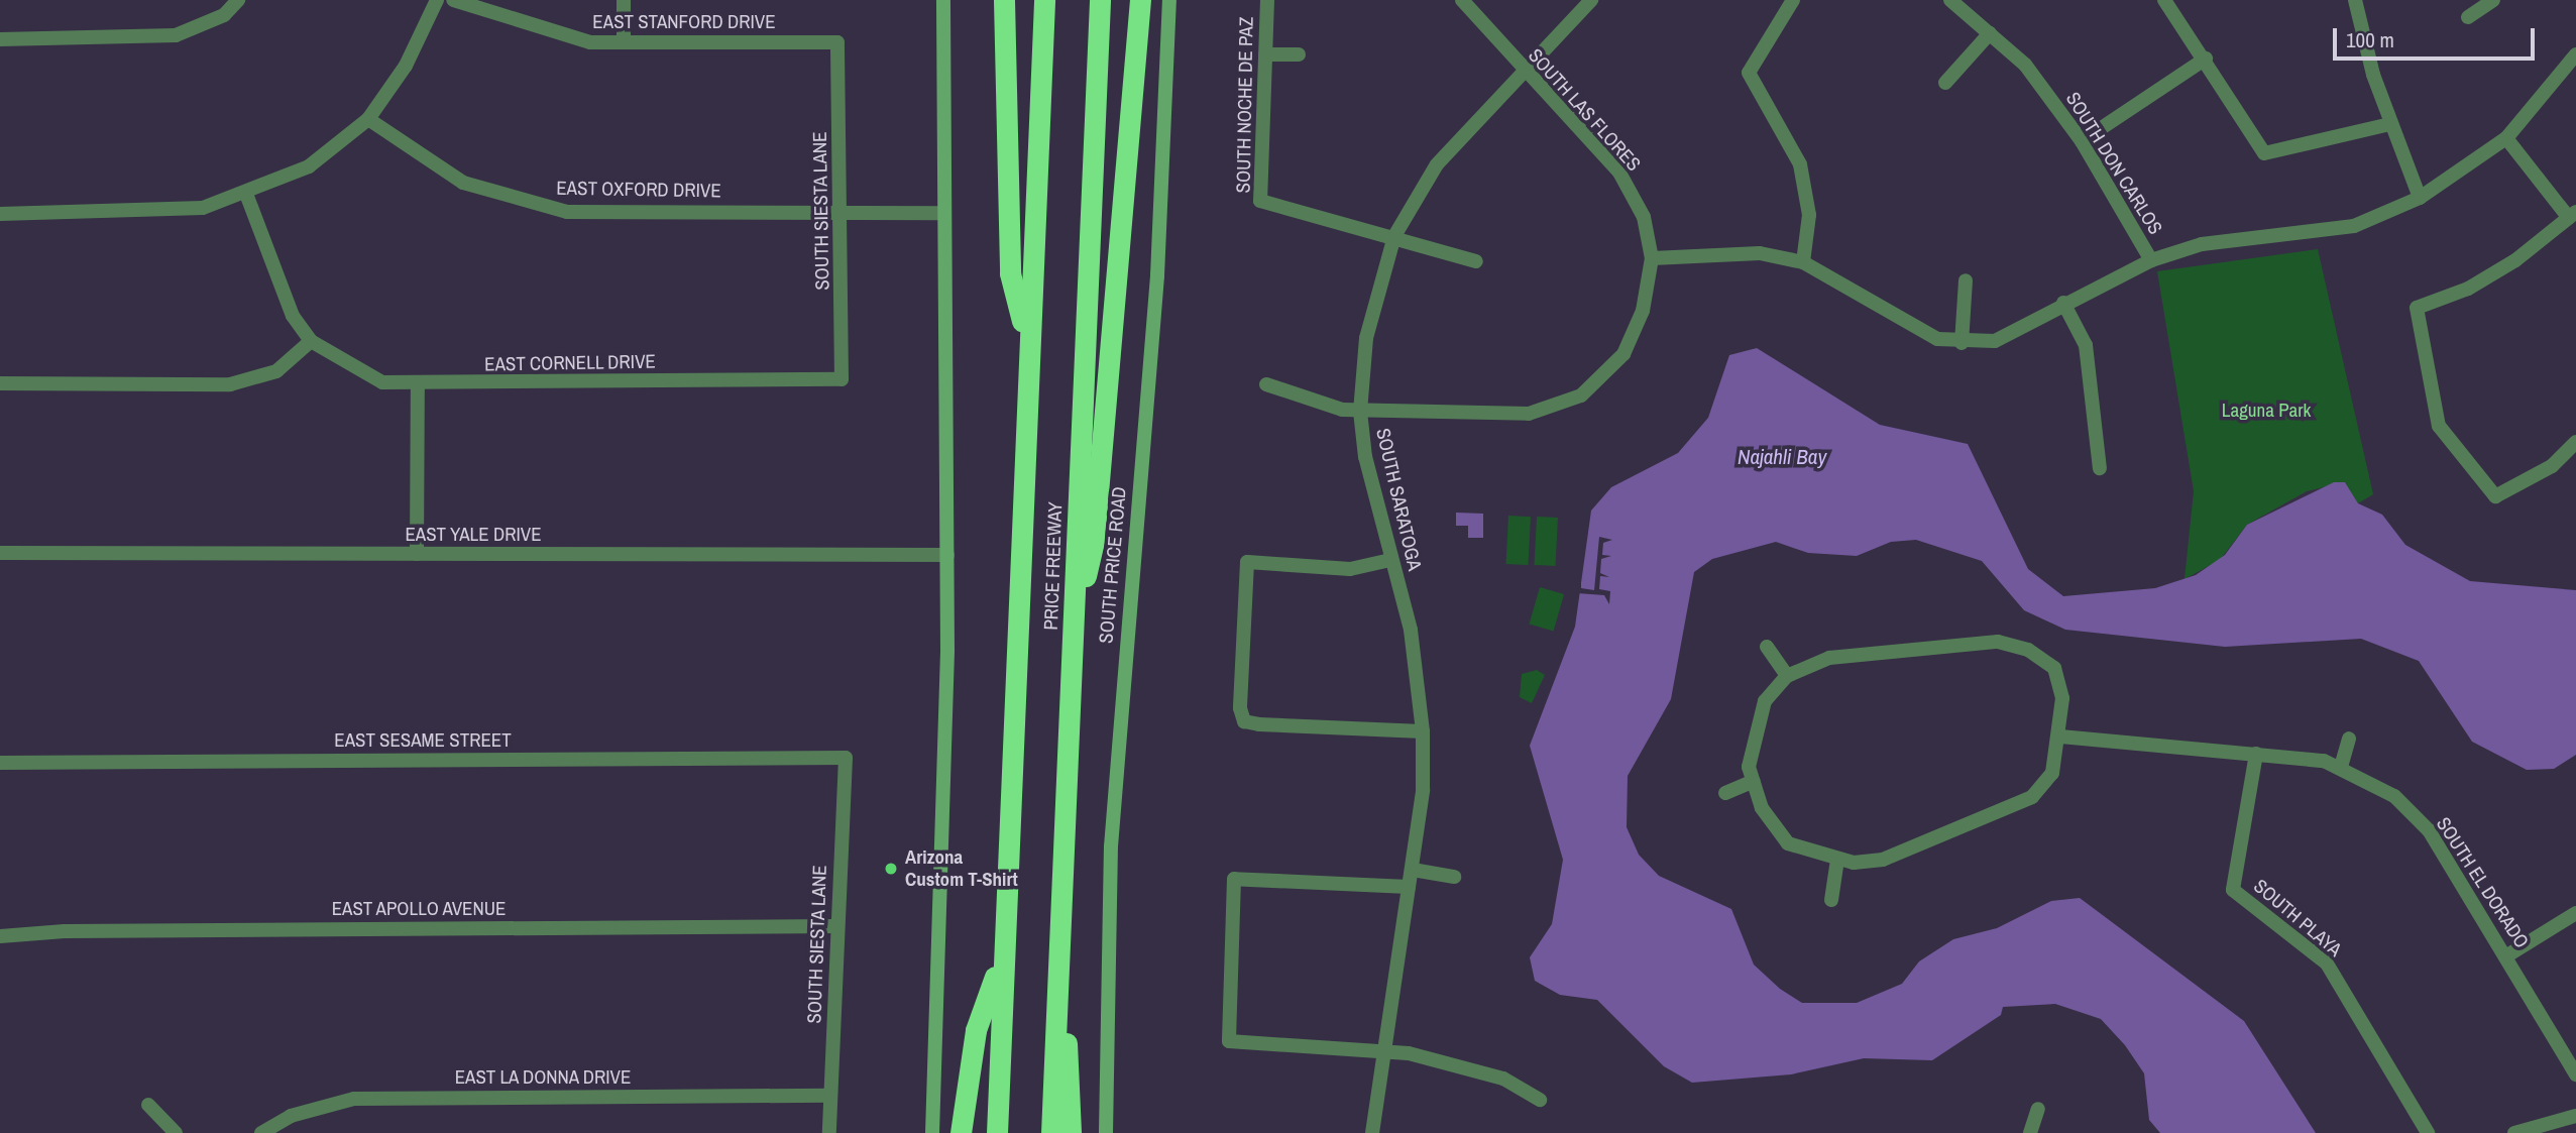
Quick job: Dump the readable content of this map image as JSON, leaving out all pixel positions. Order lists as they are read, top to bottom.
{
  "streets": {
    "highway": ["PRICE FREEWAY"],
    "main road": ["SOUTH PRICE ROAD"],
    "street": [
      "EAST STANFORD DRIVE",
      "SOUTH NOCHE DE PAZ",
      "SOUTH LAS FLORES",
      "SOUTH DON CARLOS",
      "EAST OXFORD DRIVE",
      "SOUTH SIESTA LANE",
      "EAST CORNELL DRIVE",
      "SOUTH SARATOGA",
      "EAST YALE DRIVE",
      "EAST SESAME STREET",
      "SOUTH EL DORADO",
      "EAST APOLLO AVENUE",
      "SOUTH PLAYA",
      "EAST LA DONNA DRIVE"
    ]
  },
  "crossings": [
    ["EAST STANFORD DRIVE", "SOUTH SIESTA LANE"],
    ["SOUTH NOCHE DE PAZ", "SOUTH SARATOGA"],
    ["SOUTH LAS FLORES", "SOUTH SARATOGA"],
    ["EAST OXFORD DRIVE", "SOUTH SIESTA LANE"],
    ["SOUTH SIESTA LANE", "EAST CORNELL DRIVE"],
    ["SOUTH SIESTA LANE", "EAST SESAME STREET"],
    ["SOUTH SIESTA LANE", "EAST APOLLO AVENUE"],
    ["SOUTH SIESTA LANE", "EAST LA DONNA DRIVE"],
    ["SOUTH EL DORADO", "SOUTH PLAYA"]
  ],
  "water": ["Najahli Bay"],
  "parks": ["Laguna Park"],
  "places": ["Arizona Custom T-Shirt"],
  "scale_bar": "100 m"
}
